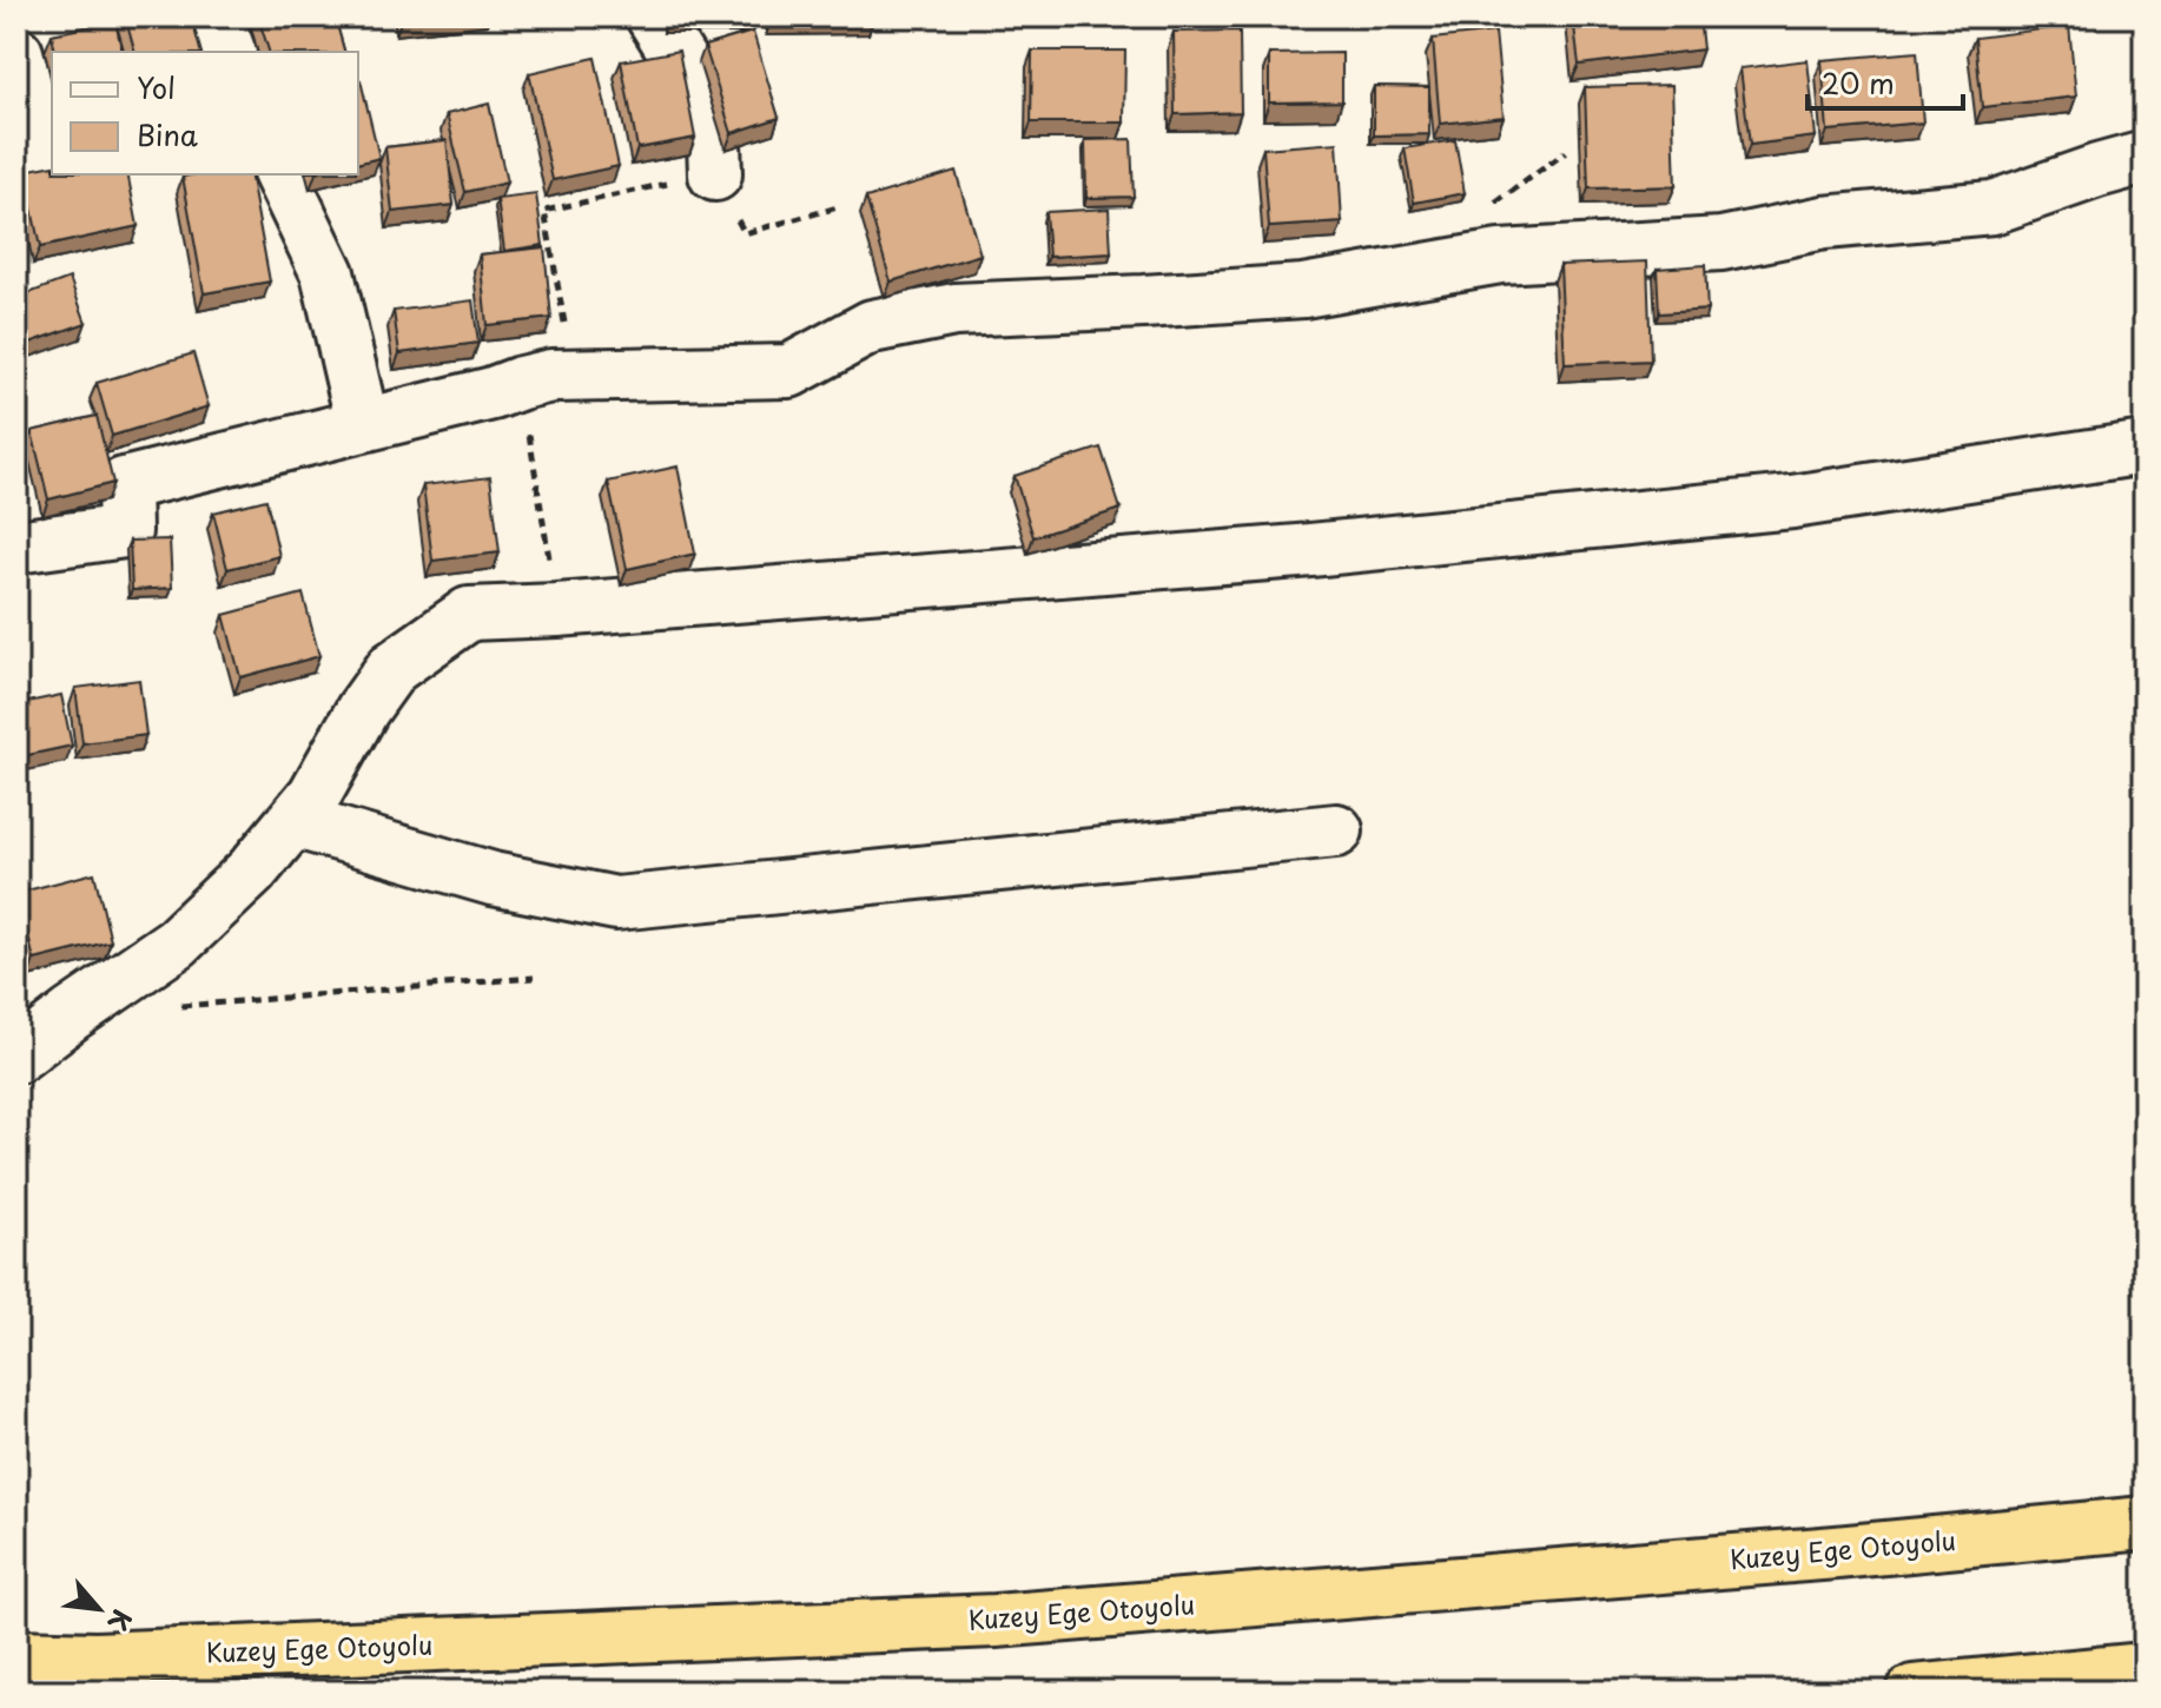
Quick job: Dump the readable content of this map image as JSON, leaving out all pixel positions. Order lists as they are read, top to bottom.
{
  "streets": {
    "highway": ["Kuzey Ege Otoyolu"]
  },
  "legend": ["Yol", "Bina"],
  "scale_bar": "20 m",
  "north": "bottom right"
}
